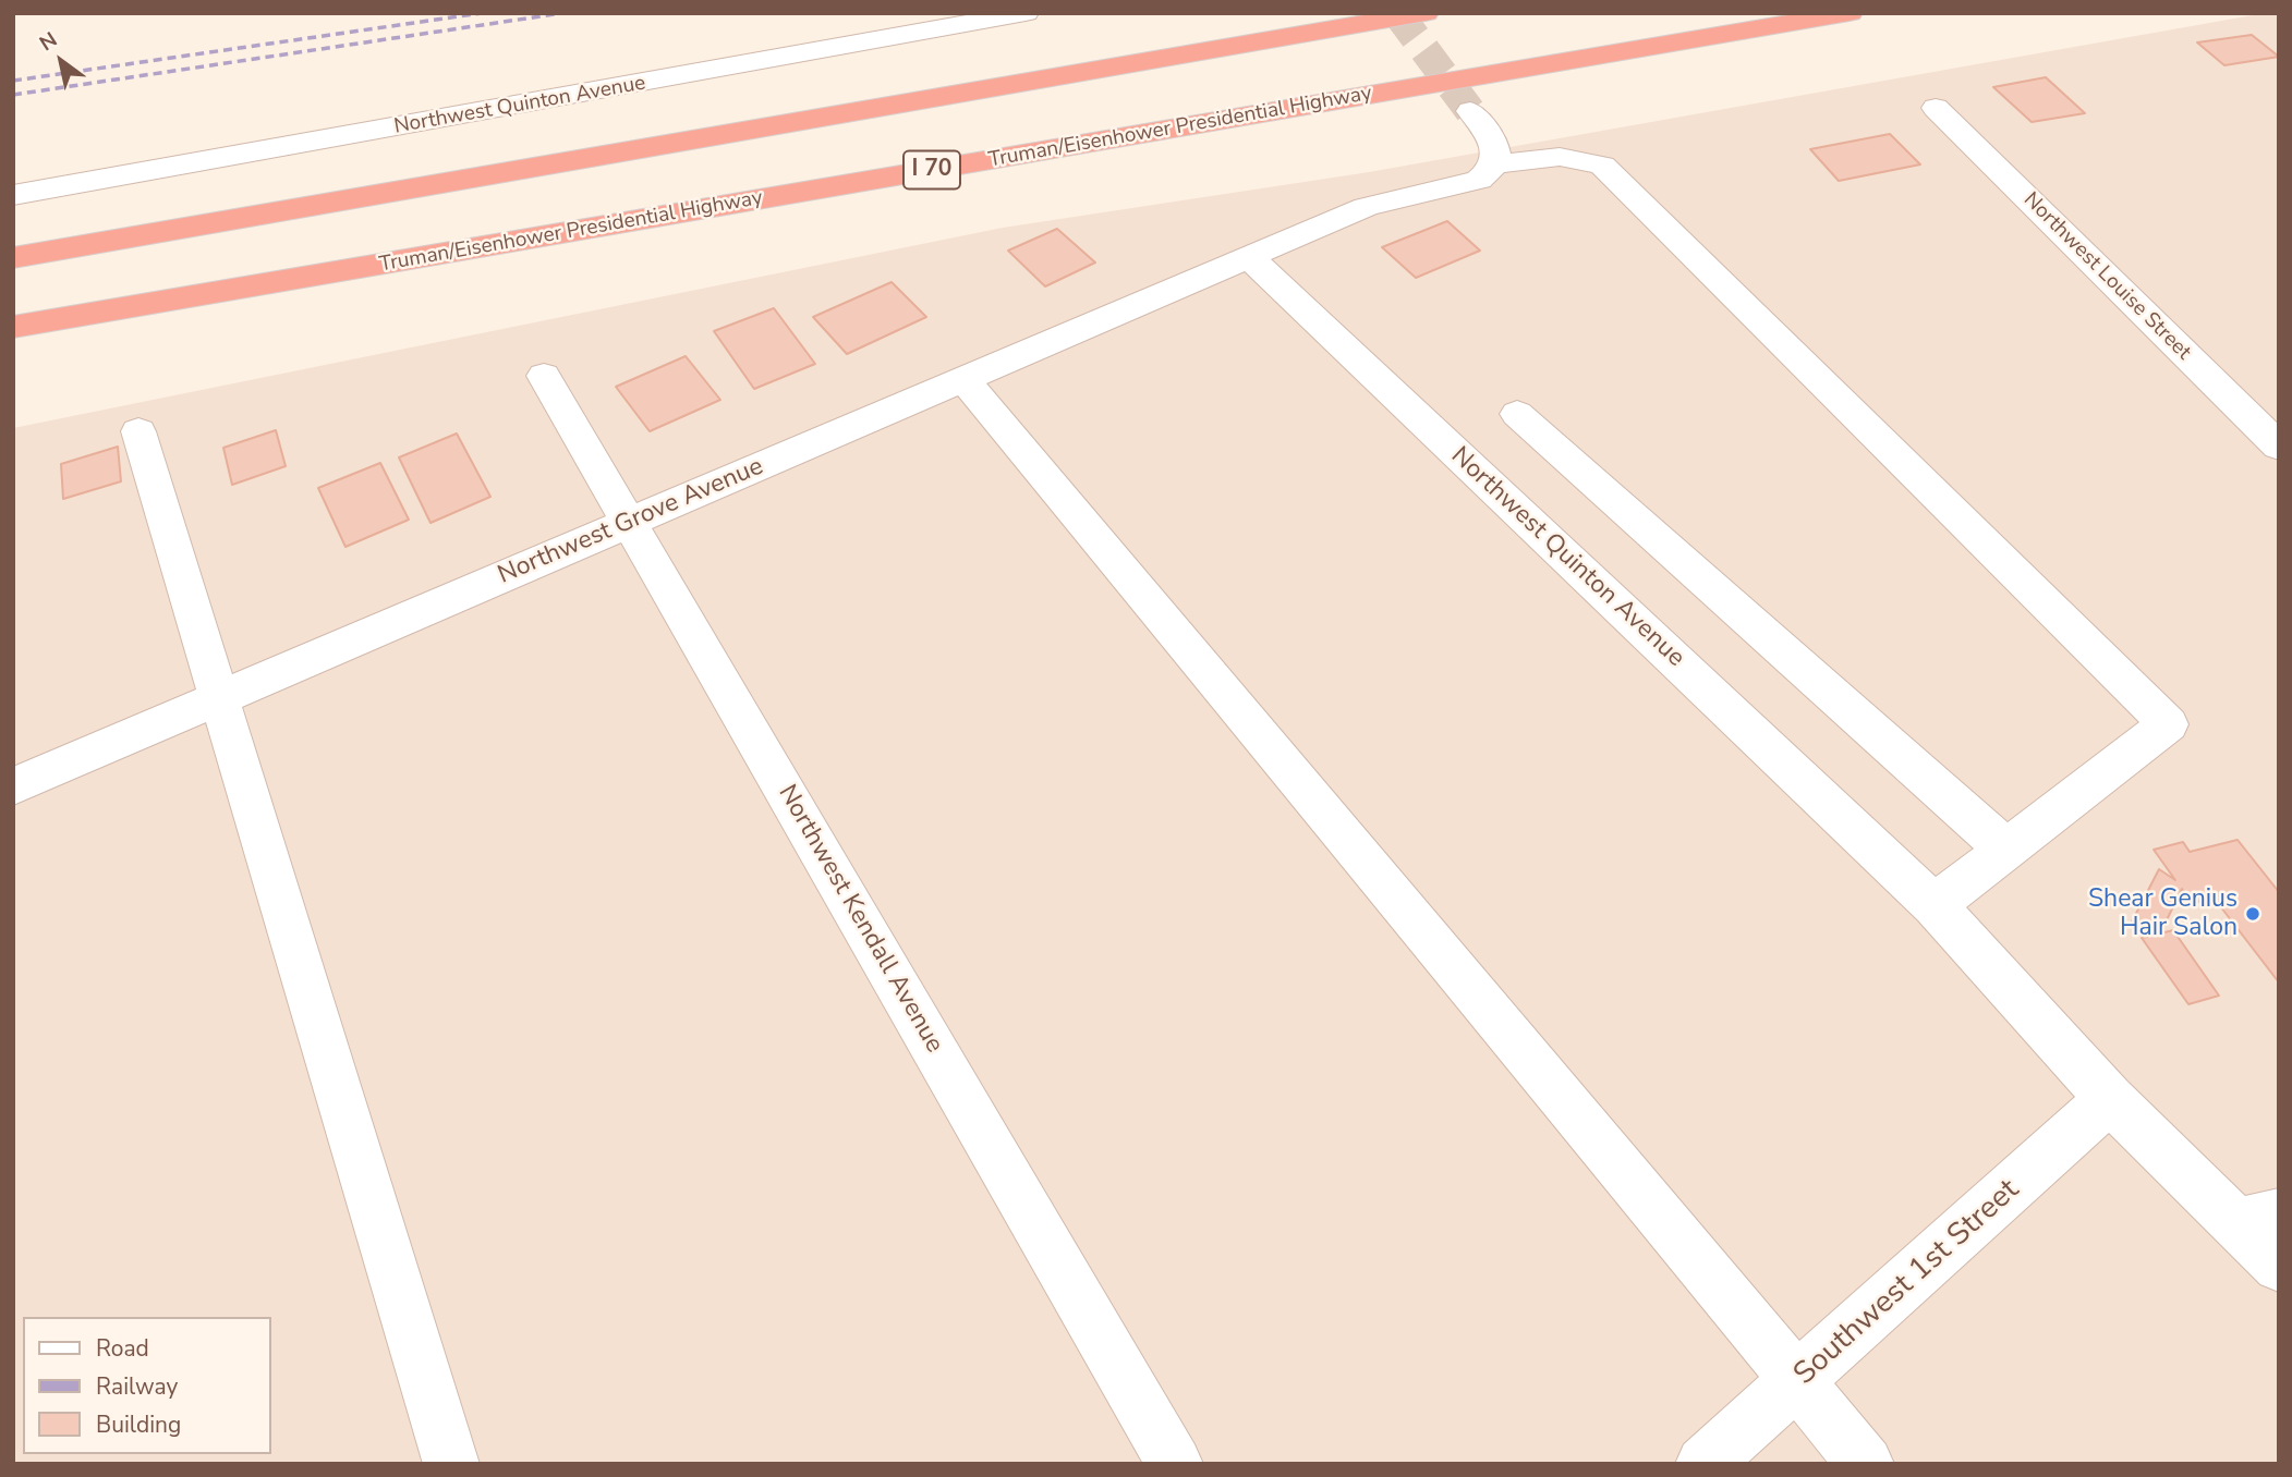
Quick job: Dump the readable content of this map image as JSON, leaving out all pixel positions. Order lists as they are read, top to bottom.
{
  "streets": {
    "highway": ["Truman/Eisenhower Presidential Highway", "I 70"],
    "street": [
      "Northwest Quinton Avenue",
      "Northwest Louise Street",
      "Northwest Grove Avenue",
      "Northwest Kendall Avenue",
      "Southwest 1st Street"
    ]
  },
  "crossings": [
    ["Northwest Quinton Avenue", "Northwest Grove Avenue"],
    ["Northwest Quinton Avenue", "Southwest 1st Street"],
    ["Northwest Grove Avenue", "Northwest Kendall Avenue"]
  ],
  "places": ["Shear Genius Hair Salon"],
  "legend": ["Road", "Railway", "Building"],
  "north": "top left"
}
